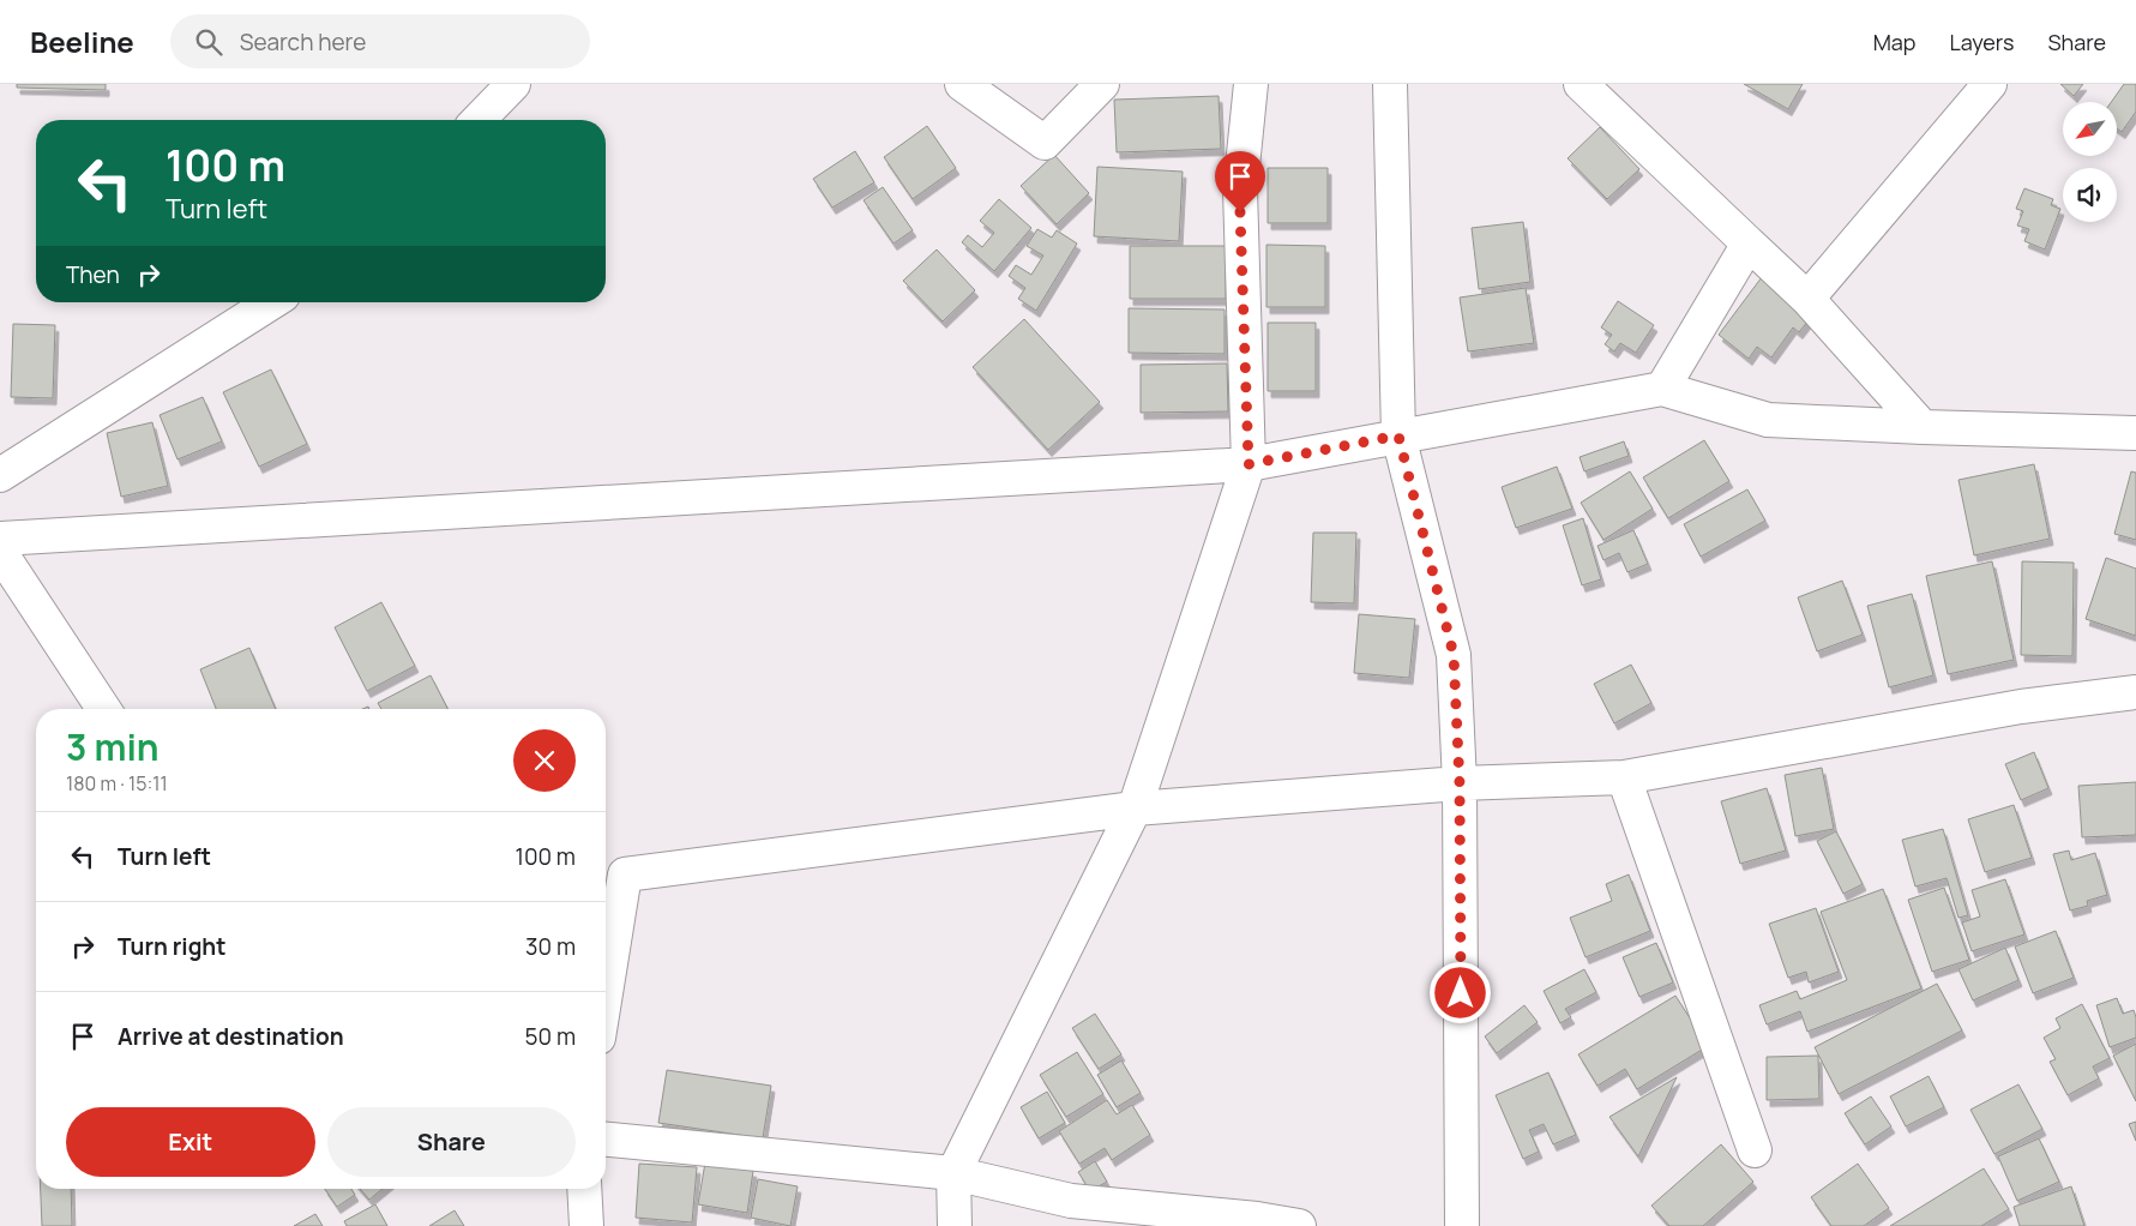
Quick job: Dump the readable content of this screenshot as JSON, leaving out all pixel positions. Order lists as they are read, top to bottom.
{
  "north": "bottom left",
  "page": {
    "header": "Beeline",
    "search": "Search here",
    "nav": ["Map", "Layers", "Share"],
    "turn": ["100 m", "Turn left"],
    "then": "Then",
    "heading": ["3 min", "180 m · 15:11"],
    "list": [
      {
        "name": "Turn left",
        "value": "100 m"
      },
      {
        "name": "Turn right",
        "value": "30 m"
      },
      {
        "name": "Arrive at destination",
        "value": "50 m"
      }
    ],
    "buttons": ["Exit", "Share"]
  }
}
